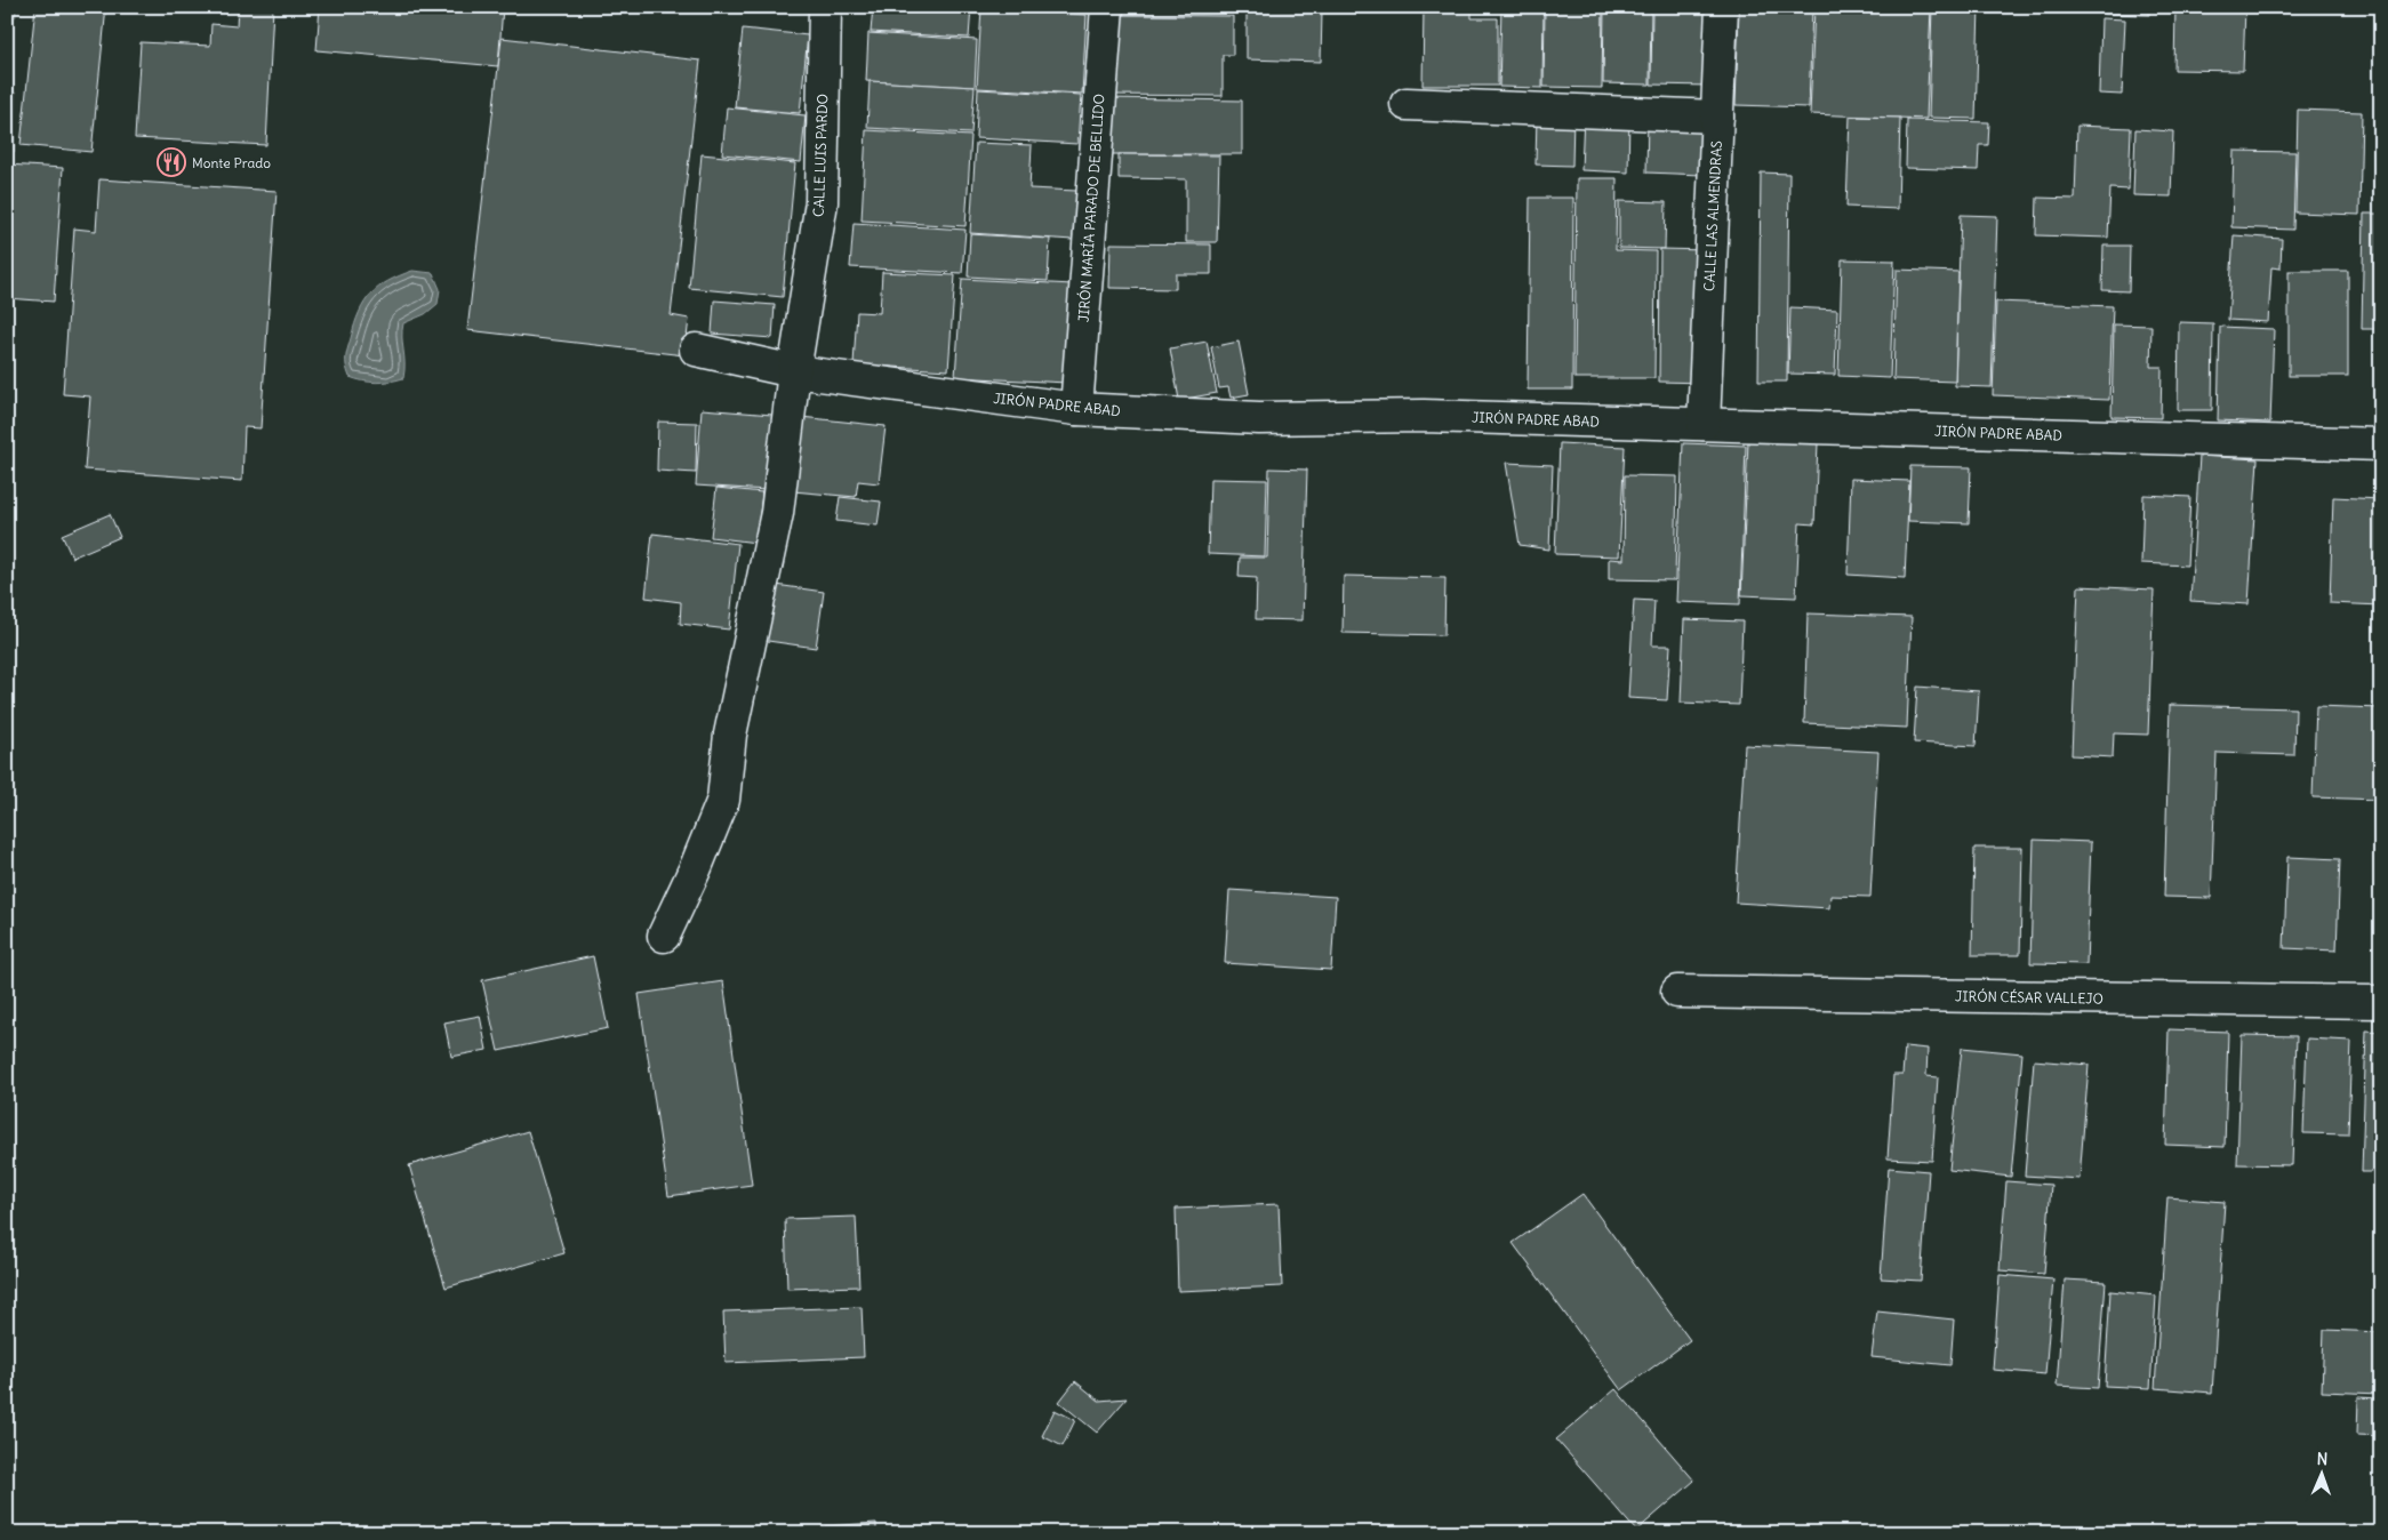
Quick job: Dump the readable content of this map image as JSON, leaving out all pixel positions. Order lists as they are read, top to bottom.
{
  "streets": {
    "street": [
      "CALLE LUIS PARDO",
      "JIRÓN MARÍA PARADO DE BELLIDO",
      "CALLE LAS ALMENDRAS",
      "JIRÓN PADRE ABAD",
      "JIRÓN CÉSAR VALLEJO"
    ]
  },
  "crossings": [
    ["CALLE LUIS PARDO", "JIRÓN PADRE ABAD"],
    ["JIRÓN MARÍA PARADO DE BELLIDO", "JIRÓN PADRE ABAD"],
    ["CALLE LAS ALMENDRAS", "JIRÓN PADRE ABAD"]
  ],
  "places": {
    "restaurant": ["Monte Prado"]
  },
  "north": "top"
}
